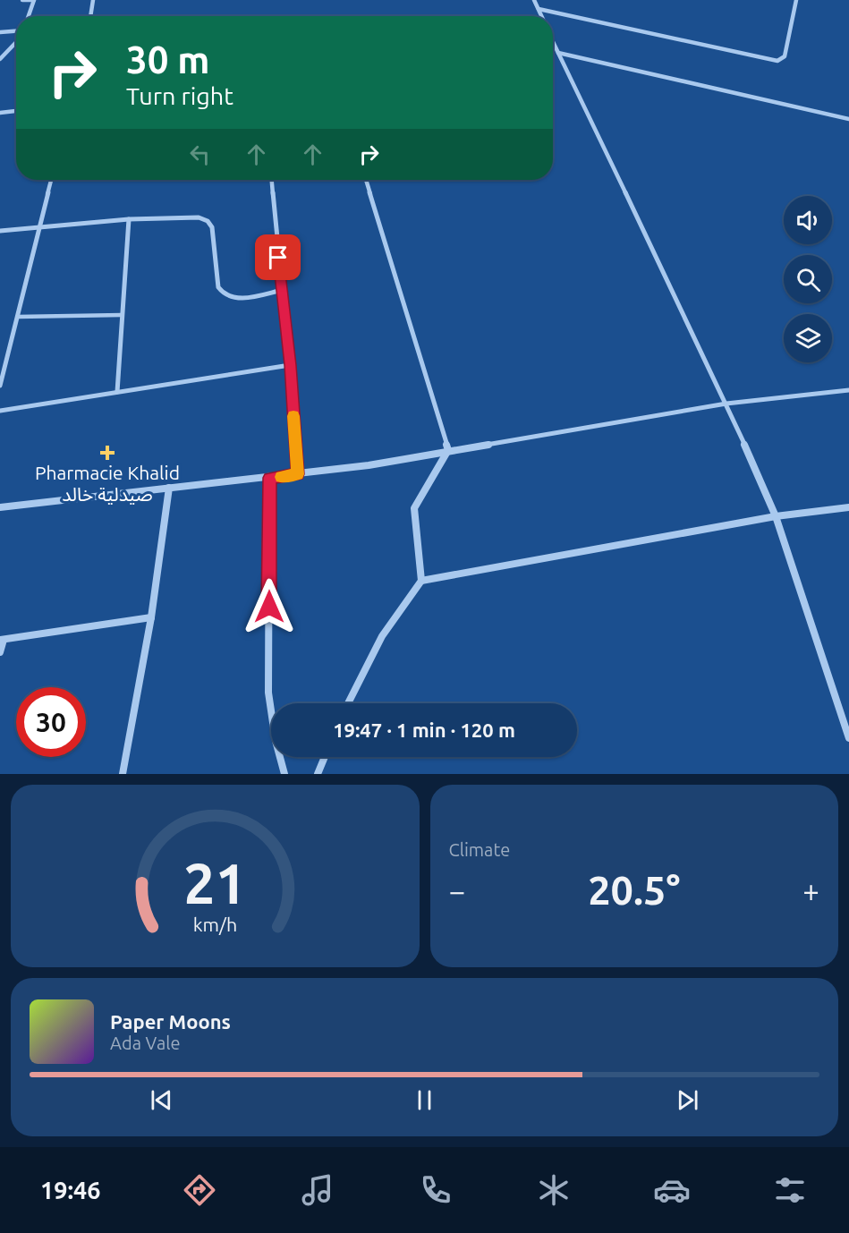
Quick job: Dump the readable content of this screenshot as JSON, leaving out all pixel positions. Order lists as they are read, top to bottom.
{
  "places": {
    "health": ["Pharmacie Khalid صيدلية خالد"]
  },
  "page": {
    "turn": ["30 m", "Turn right"],
    "limit": "30",
    "trip": "19:47 · 1 min · 120 m",
    "tile": "Climate",
    "heat": ["−", "20.5°", "+"],
    "song": ["Paper Moons", "Ada Vale"],
    "tabs": "19:46",
    "gauge": ["21", "km/h"]
  }
}
